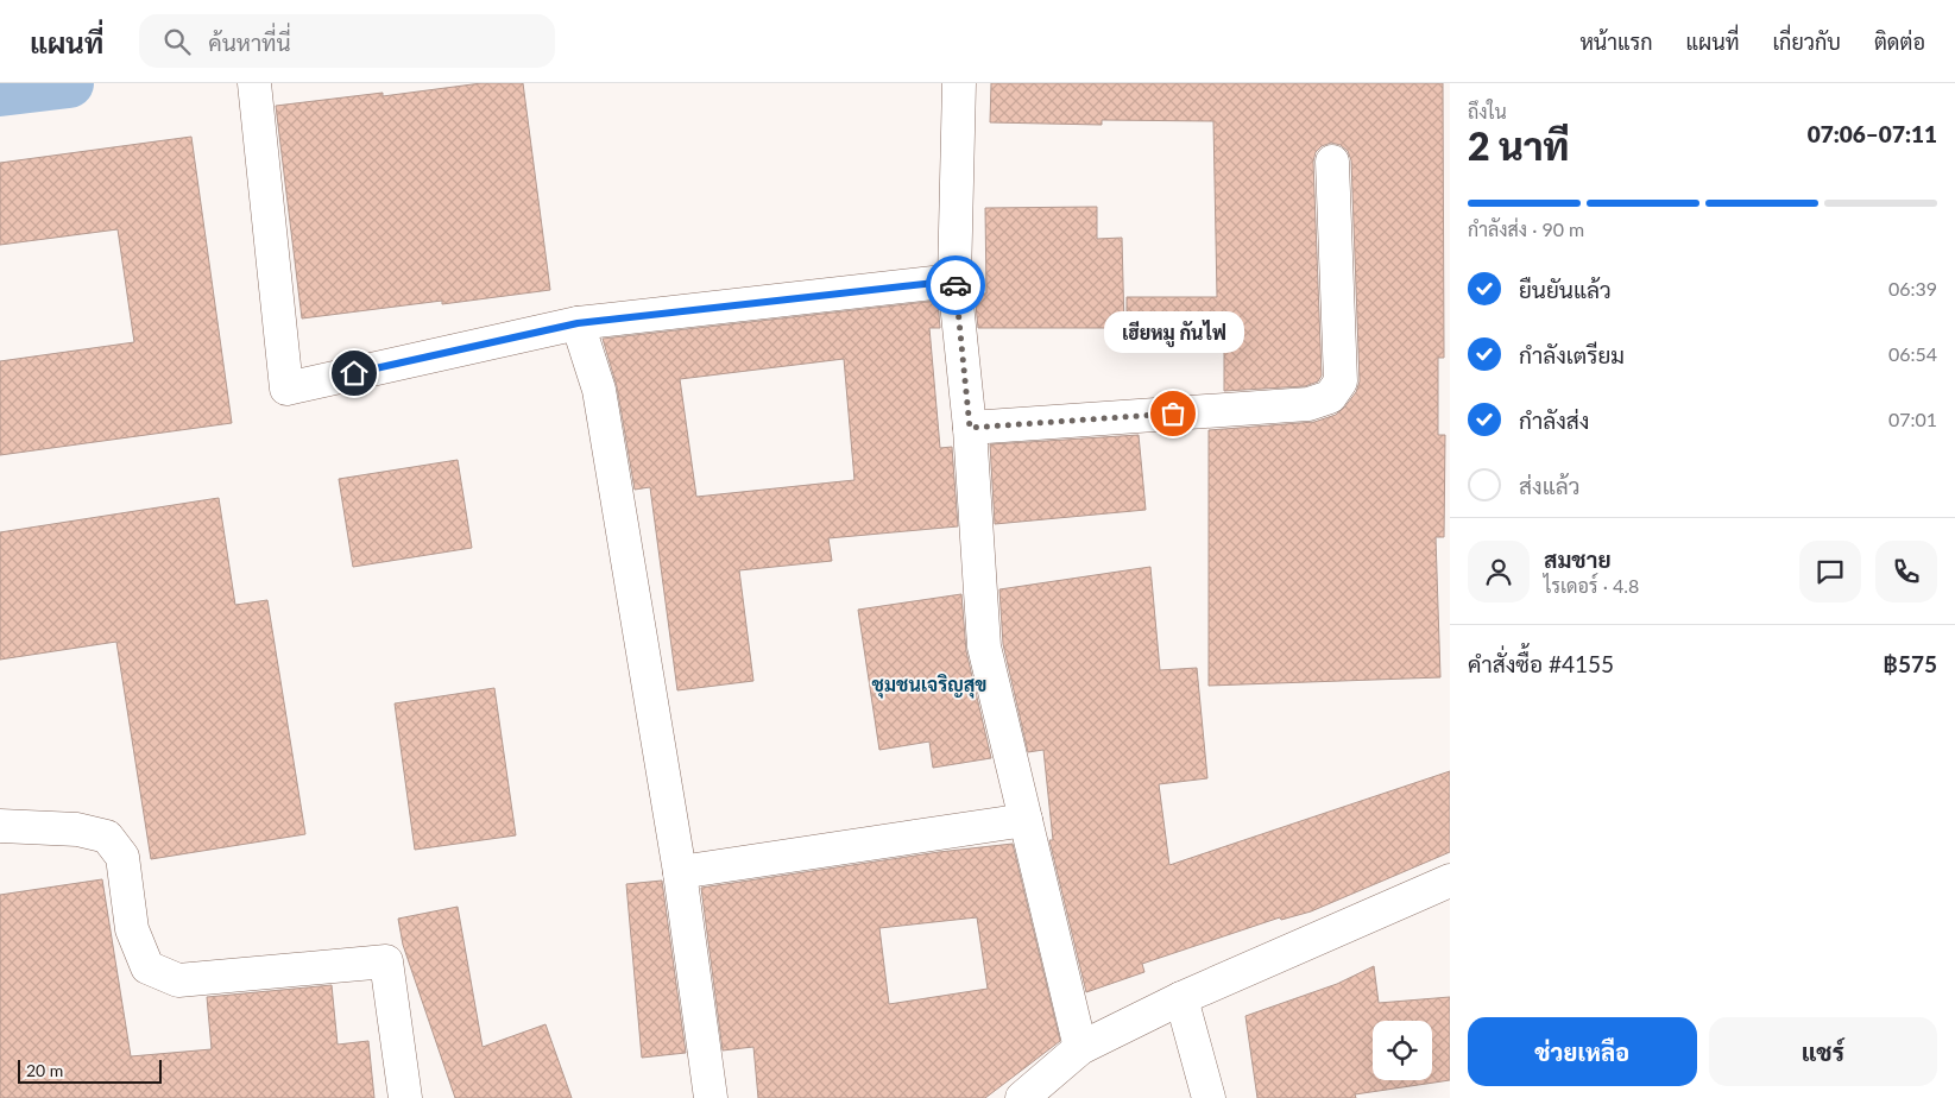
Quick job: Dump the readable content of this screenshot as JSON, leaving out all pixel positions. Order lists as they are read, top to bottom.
{
  "districts": ["ชุมชนเจริญสุข"],
  "places": ["เฮียหมู กันไฟ"],
  "scale_bar": "20 m",
  "page": {
    "header": "แผนที่",
    "search": "ค้นหาที่นี่",
    "nav": [
      "หน้าแรก",
      "แผนที่",
      "เกี่ยวกับ",
      "ติดต่อ"
    ],
    "heading": ["2 นาที", "ถึงใน", "07:06–07:11"],
    "panel": [
      "สมชาย",
      "ไรเดอร์ · 4.8",
      "คำสั่งซื้อ #4155",
      "฿575"
    ],
    "bar": "กำลังส่ง · 90 m",
    "list": [
      ["ยืนยันแล้ว", "06:39"],
      ["กำลังเตรียม", "06:54"],
      ["กำลังส่ง", "07:01"],
      "ส่งแล้ว"
    ],
    "bubble": "เฮียหมู กันไฟ",
    "buttons": ["ช่วยเหลือ", "แชร์"],
    "scale": "20 m"
  }
}
